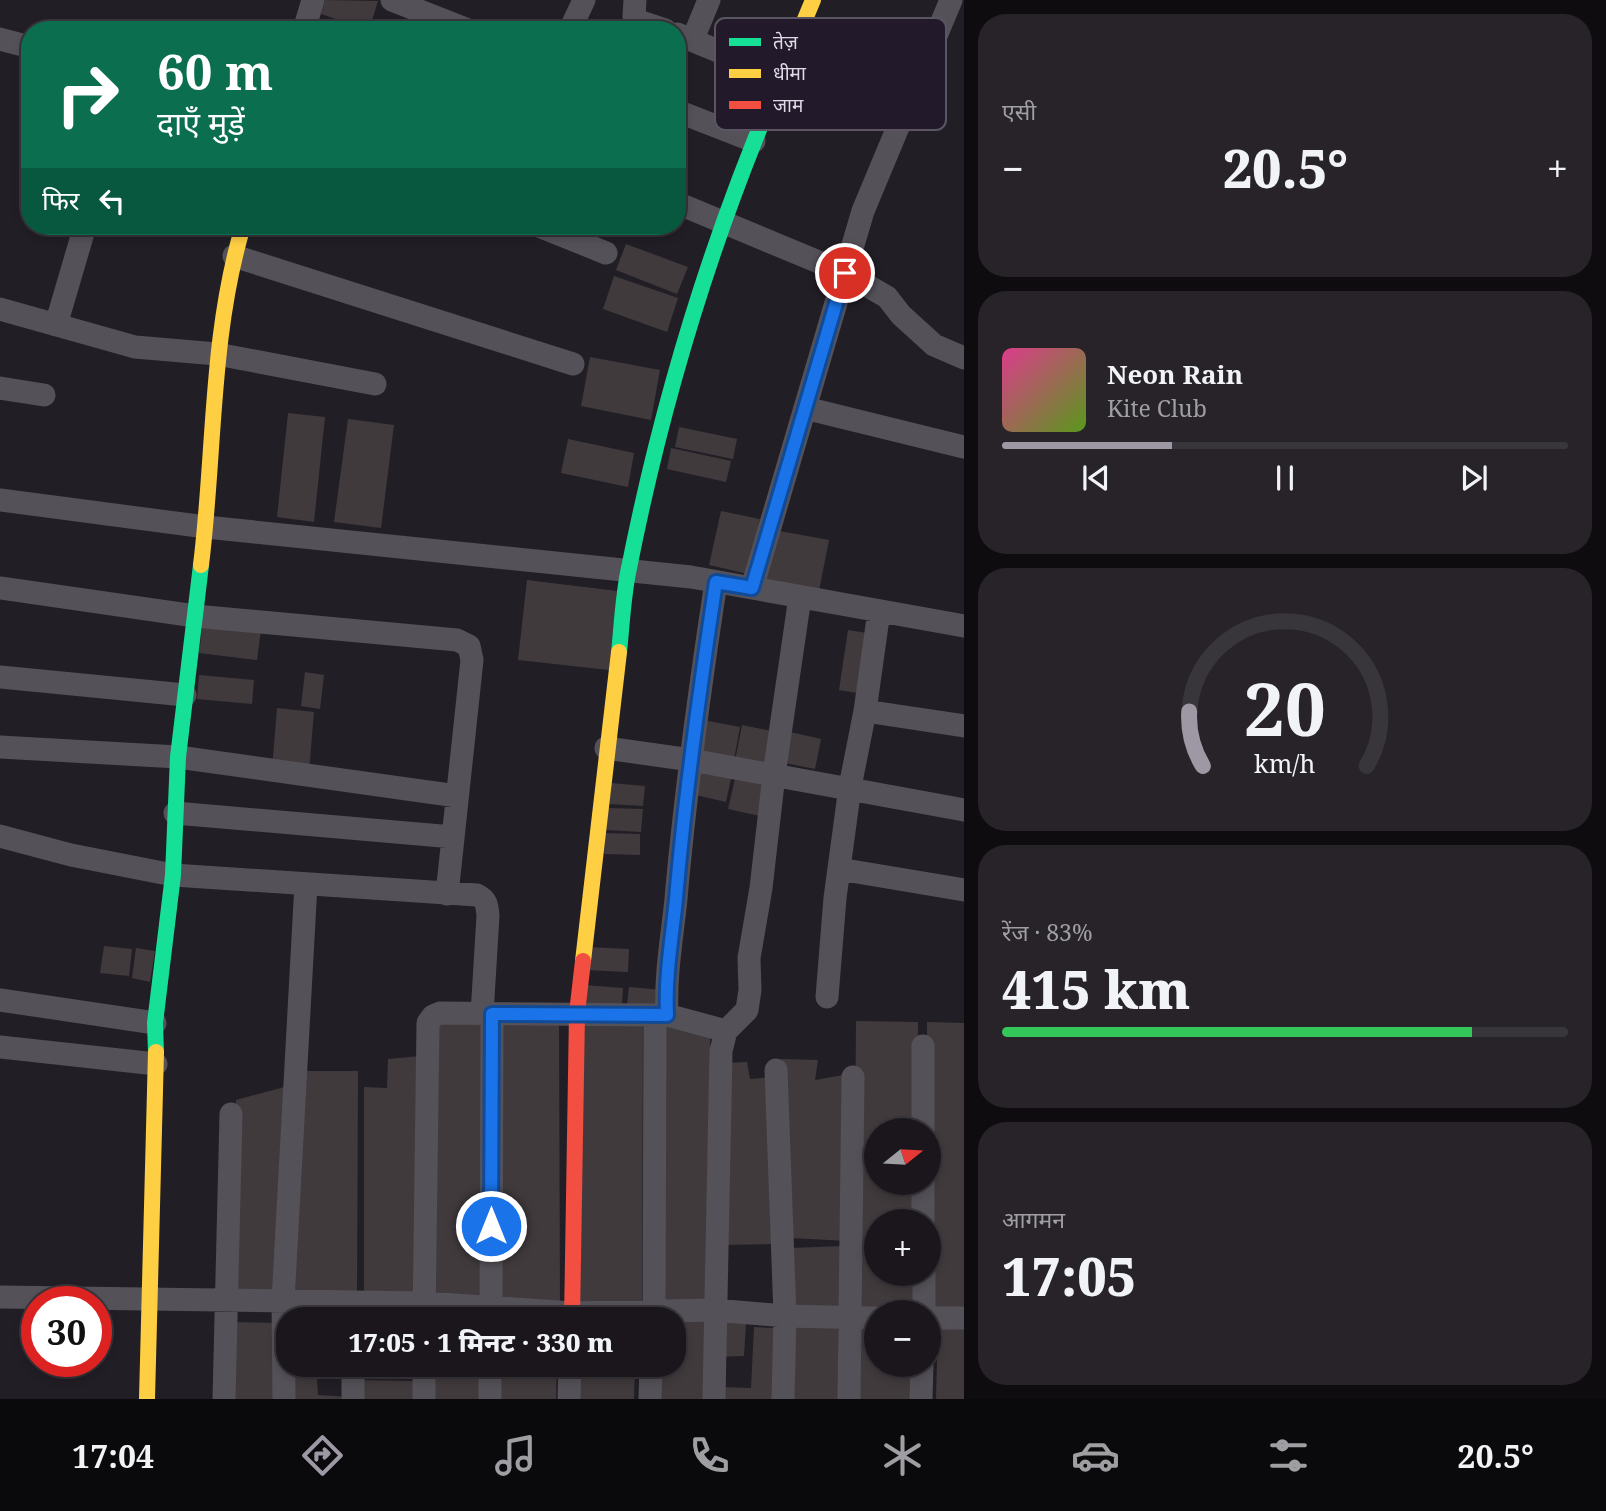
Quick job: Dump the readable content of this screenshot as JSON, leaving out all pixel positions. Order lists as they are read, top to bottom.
{
  "legend": ["तेज़", "धीमा", "जाम"],
  "north": "right",
  "page": {
    "tile": [
      "एसी",
      ["रेंज · 83%", "415 km"],
      ["आगमन", "17:05"]
    ],
    "turn": ["60 m", "दाएँ मुड़ें"],
    "heat": ["−", "20.5°", "+"],
    "then": "फिर",
    "song": ["Neon Rain", "Kite Club"],
    "map_buttons": ["+", "−"],
    "limit": "30",
    "trip": "17:05 · 1 मिनट · 330 m",
    "tabs": ["17:04", "20.5°"],
    "gauge": ["20", "km/h"]
  }
}
